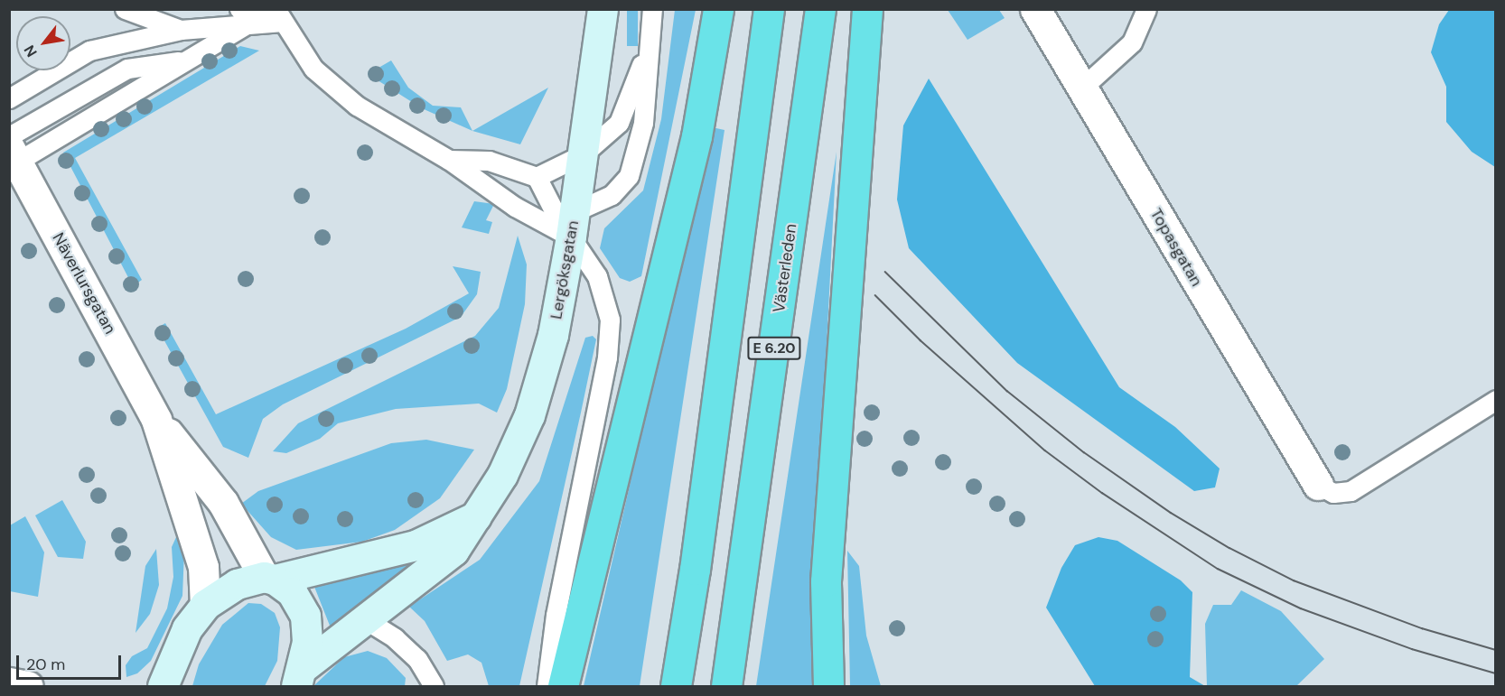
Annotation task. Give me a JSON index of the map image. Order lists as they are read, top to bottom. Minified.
{"streets":{"highway":["Västerleden","E 6.20"],"street":["Topasgatan","Lergöksgatan","Näverlursgatan"]},"scale_bar":"20 m","north":"bottom left"}
